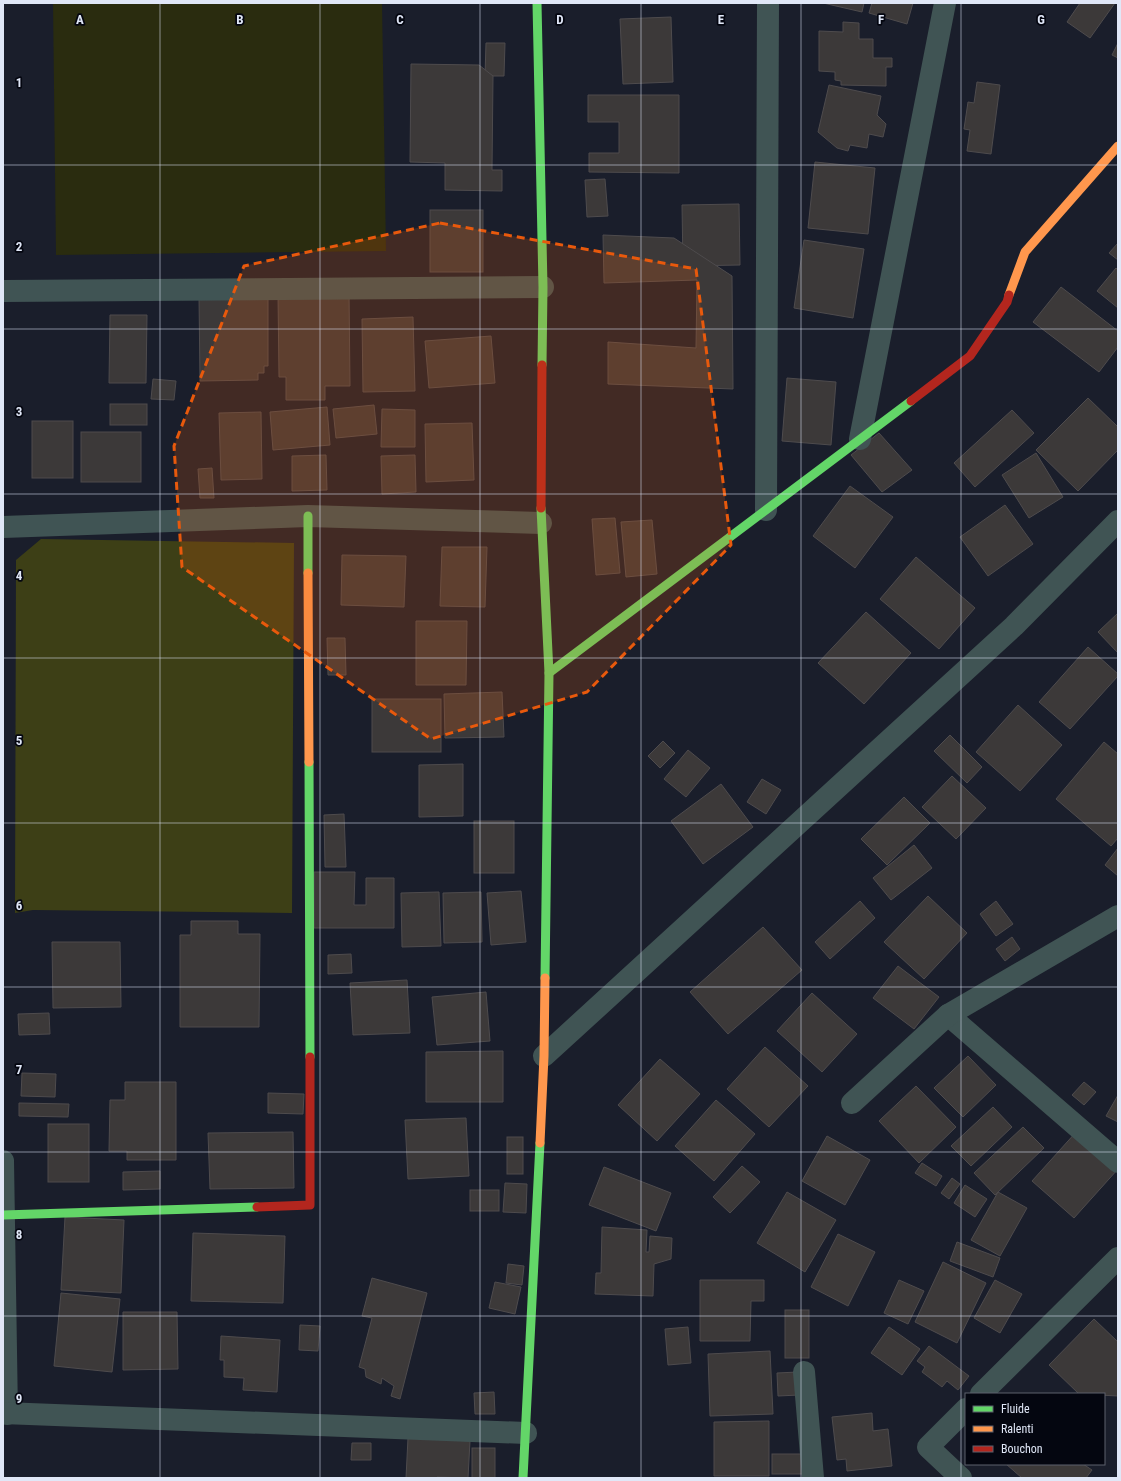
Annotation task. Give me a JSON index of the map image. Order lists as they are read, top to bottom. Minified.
{"legend":["Fluide","Ralenti","Bouchon"],"grid":{"columns":["A","B","C","D","E","F","G"],"rows":["1","2","3","4","5","6","7","8","9"]}}
